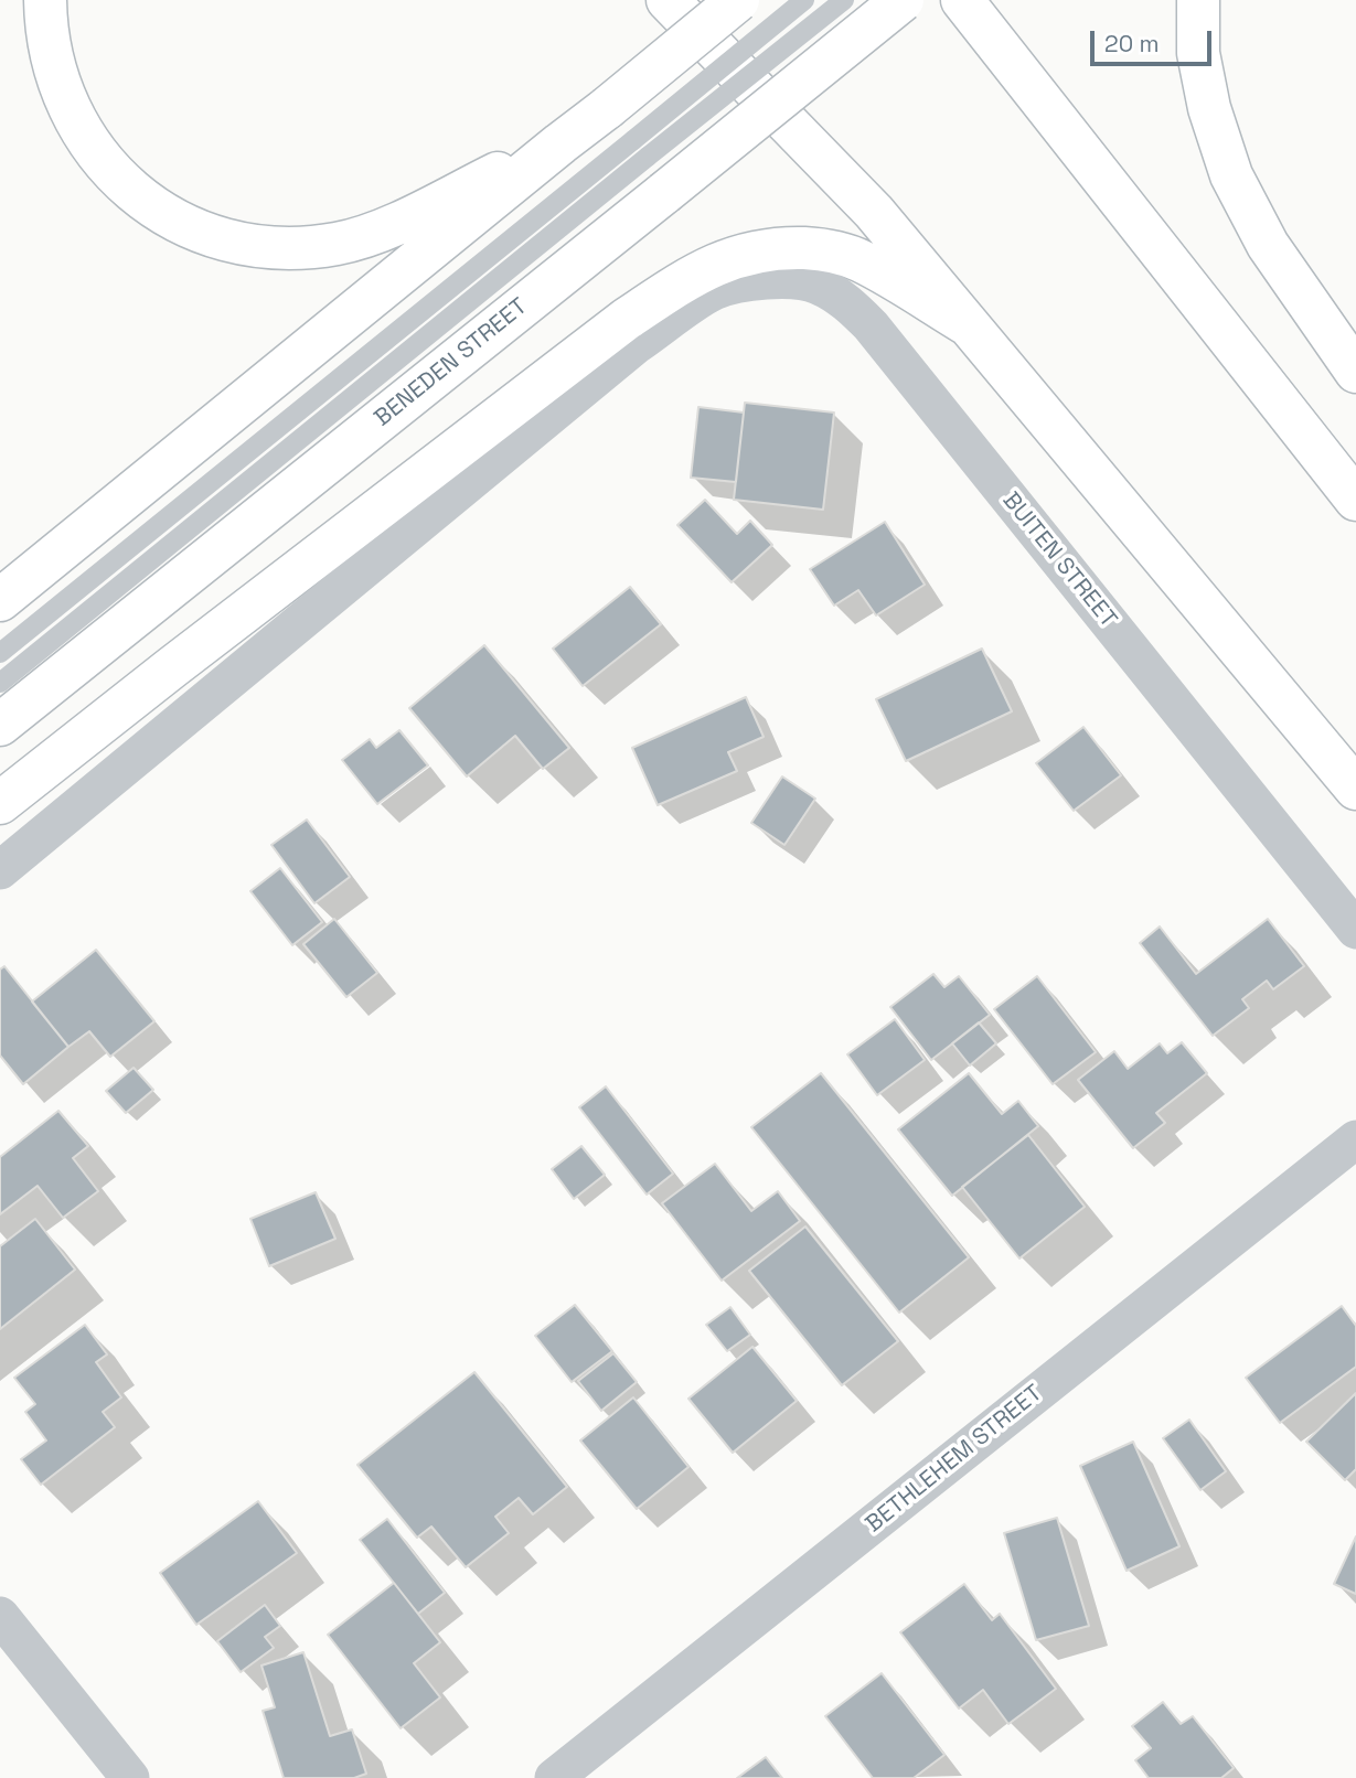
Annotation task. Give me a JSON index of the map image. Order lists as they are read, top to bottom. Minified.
{"streets":{"main road":["BENEDEN STREET"],"street":["BUITEN STREET","BETHLEHEM STREET"]},"scale_bar":"20 m"}
